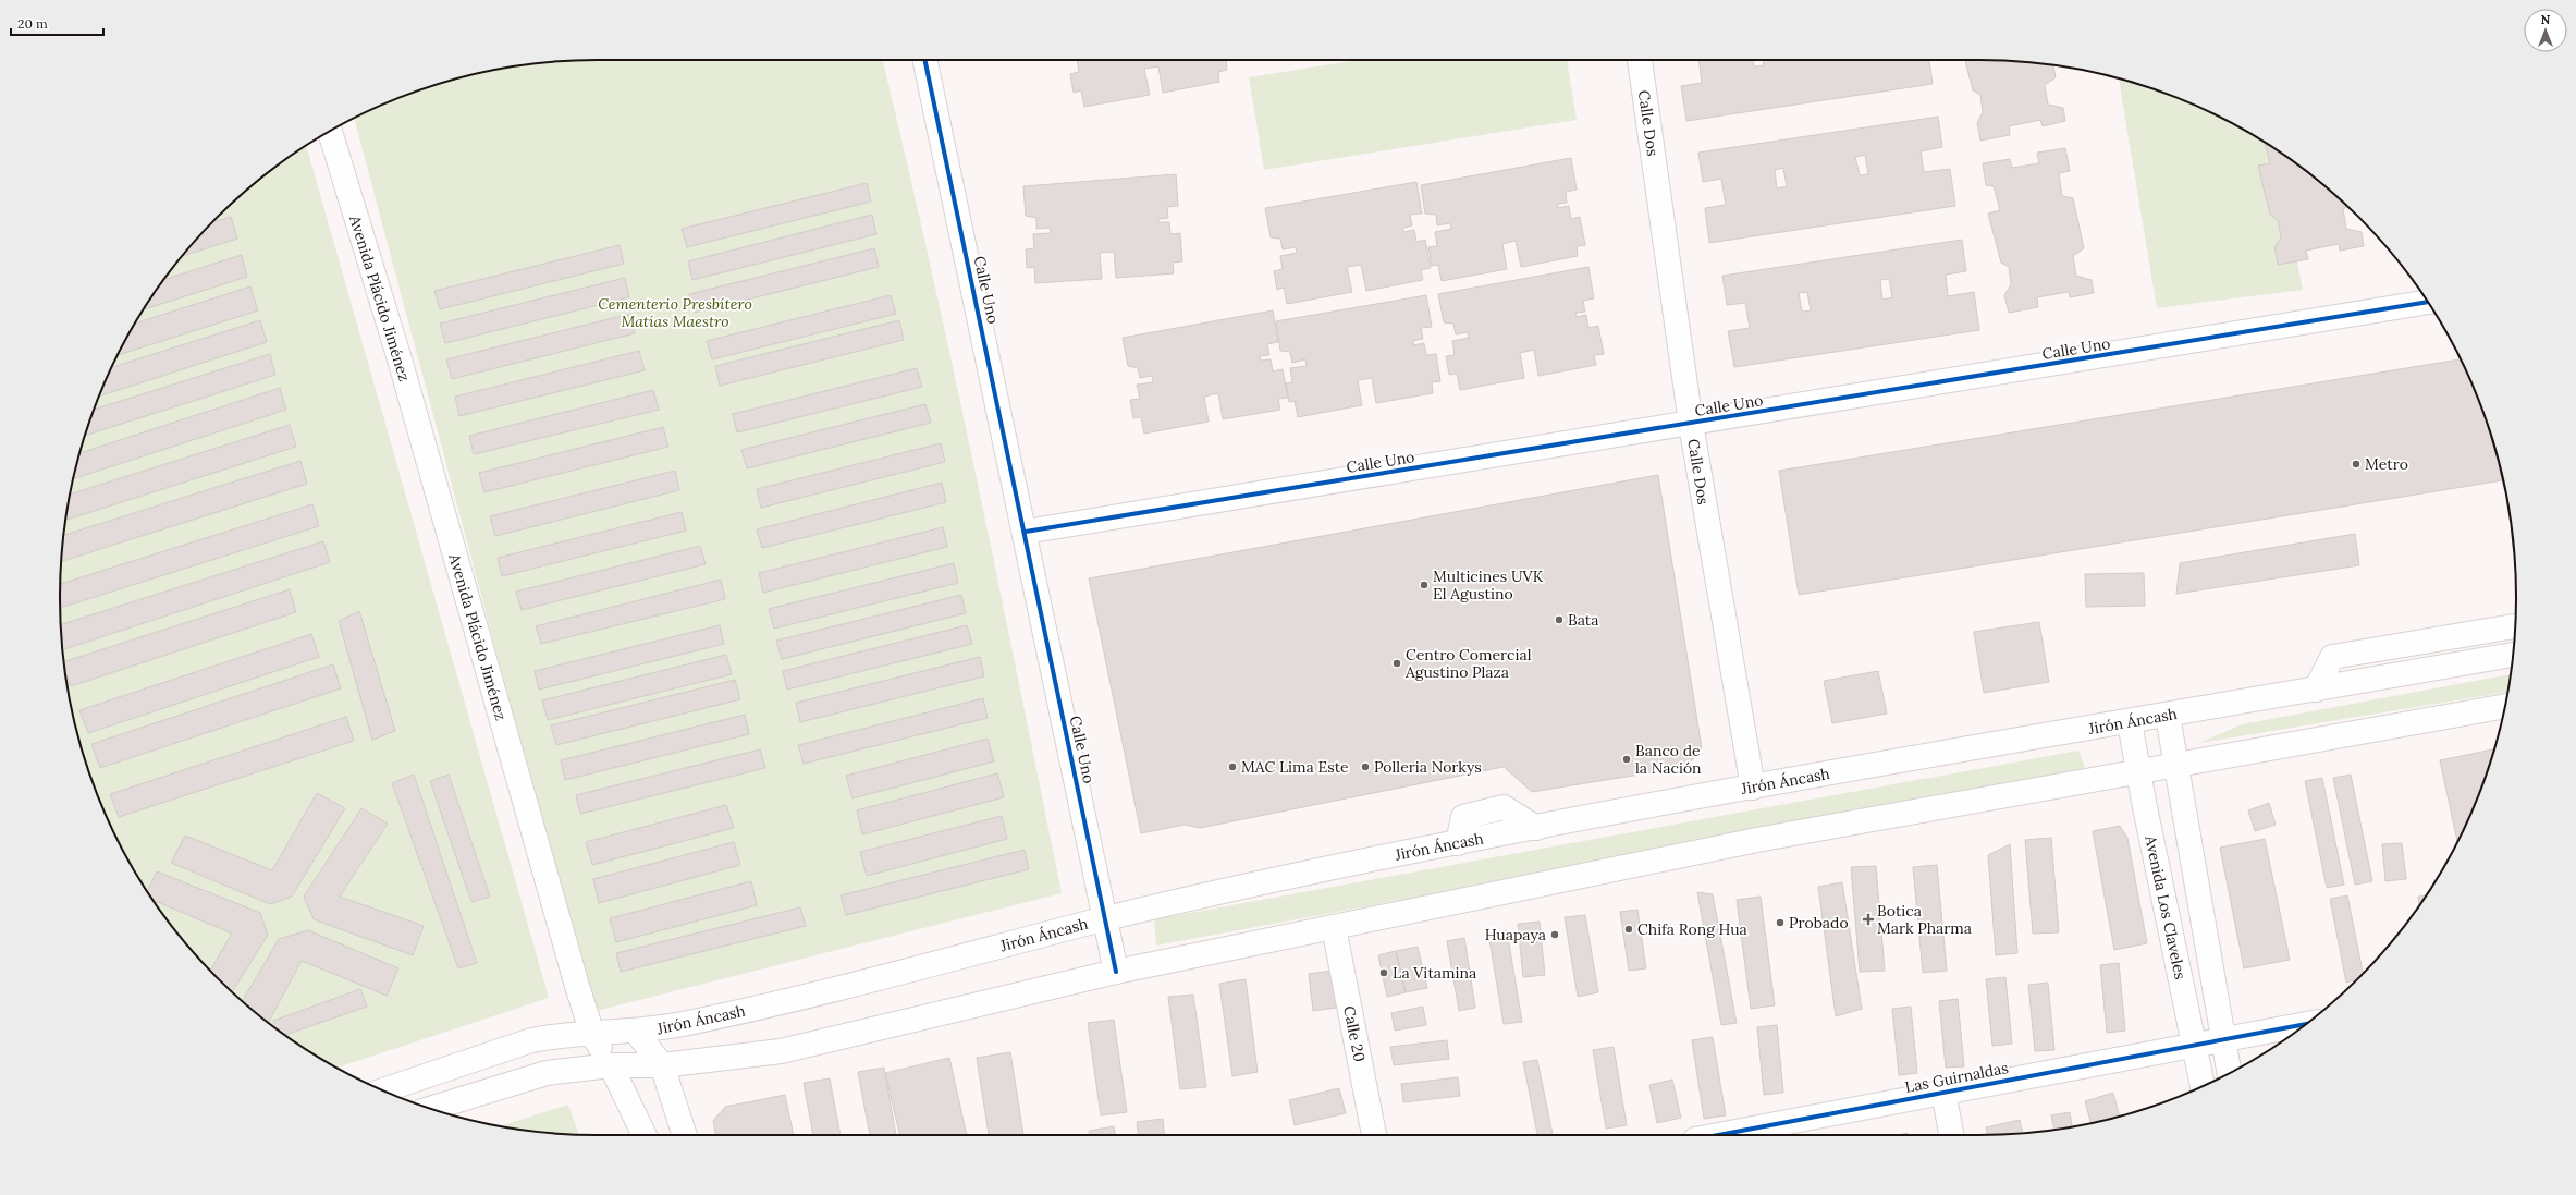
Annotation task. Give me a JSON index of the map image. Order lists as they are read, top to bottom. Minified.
{"streets":{"main road":["Calle Dos","Calle Uno","Avenida Plácido Jiménez","Jirón Áncash","Avenida Los Claveles","Calle 20","Las Guirnaldas"]},"crossings":[["Calle Dos","Calle Uno"],["Calle Dos","Jirón Áncash"],["Calle Uno","Jirón Áncash"],["Avenida Plácido Jiménez","Jirón Áncash"],["Jirón Áncash","Avenida Los Claveles"],["Avenida Los Claveles","Las Guirnaldas"]],"parks":["Cementerio Presbítero Matías Maestro"],"places":{"other":["Metro","Multicines UVK El Agustino","Bata","Centro Comercial Agustino Plaza","Banco de la Nación","MAC Lima Este","Polleria Norkys","Probado","Chifa Rong Hua","Huapaya","La Vitamina"],"health":["Botica Mark Pharma"]},"scale_bar":"20 m","north":"top"}
